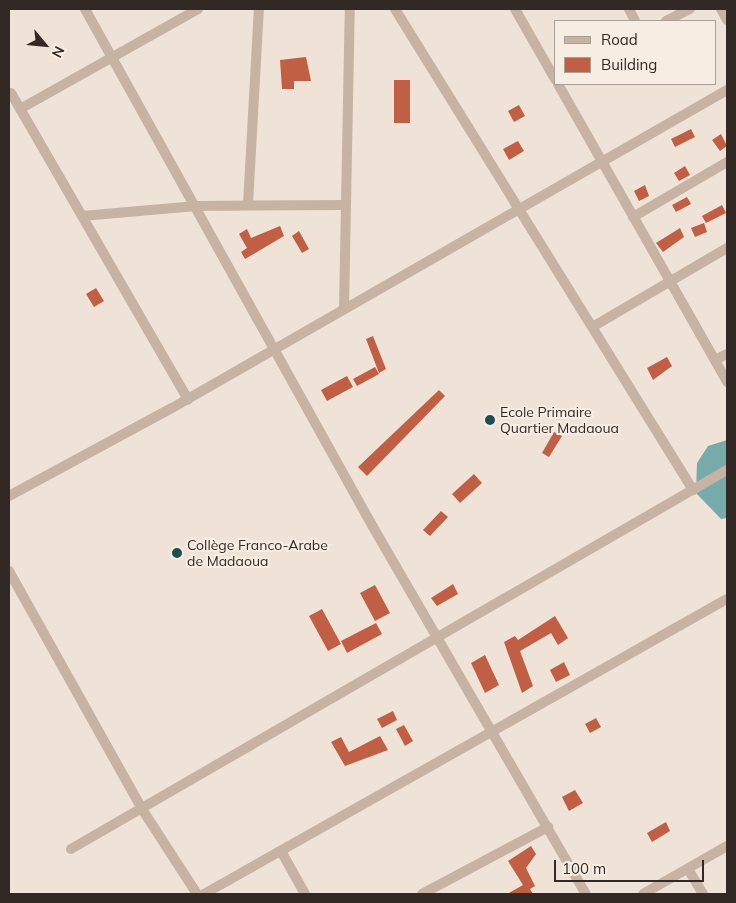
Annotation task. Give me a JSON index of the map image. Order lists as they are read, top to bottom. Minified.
{"places":["Ecole Primaire Quartier Madaoua","Collège Franco-Arabe de Madaoua"],"legend":["Road","Building"],"scale_bar":"100 m","north":"bottom right"}
